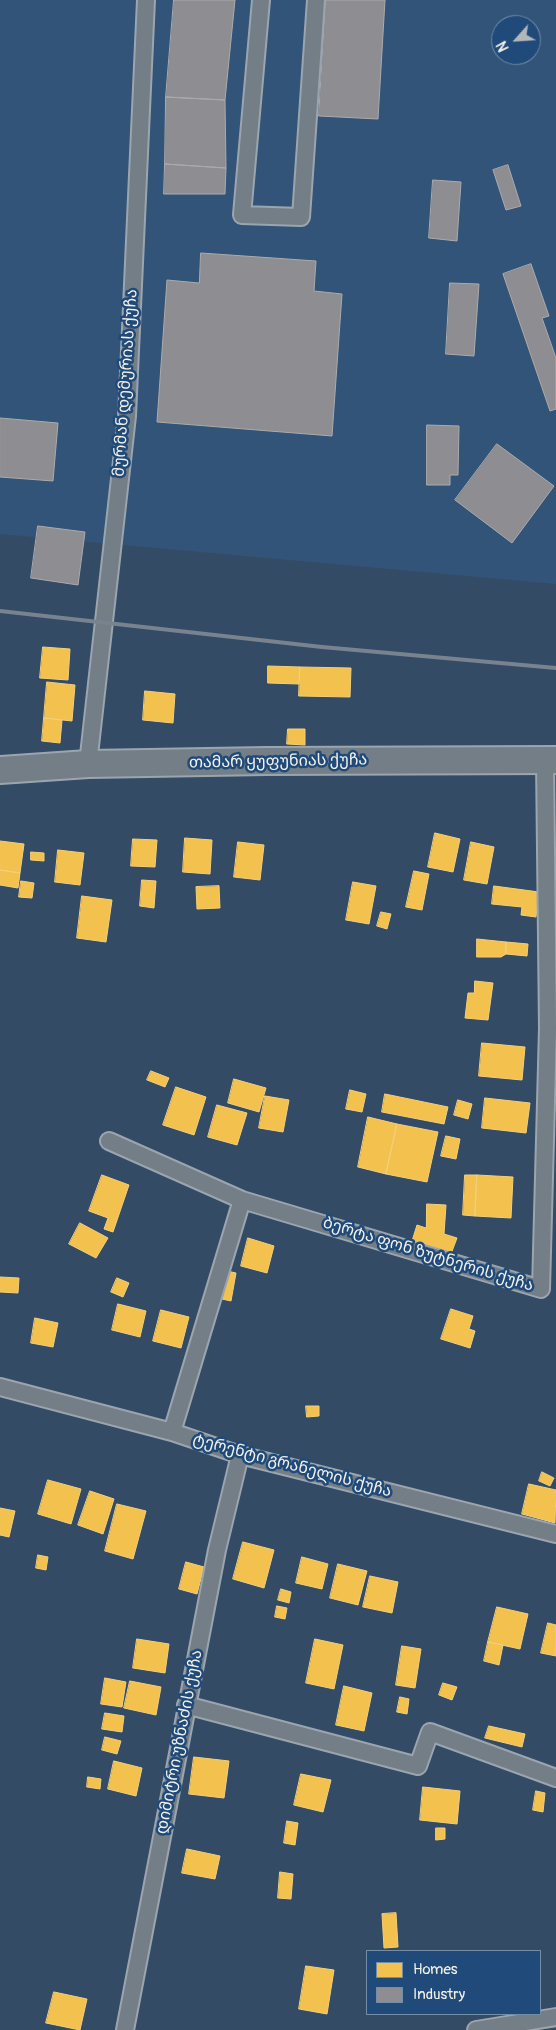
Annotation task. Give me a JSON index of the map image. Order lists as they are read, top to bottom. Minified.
{"streets":{"main road":["თამარ ყუფუნიას ქუჩა"],"street":["მურმან დემურიას ქუჩა","ბერტა ფონ ზუტნერის ქუჩა","ტერენტი გრანელის ქუჩა","დიმიტრი უზნაძის ქუჩა"]},"crossings":[["მურმან დემურიას ქუჩა","თამარ ყუფუნიას ქუჩა"],["თამარ ყუფუნიას ქუჩა","ბერტა ფონ ზუტნერის ქუჩა"],["ტერენტი გრანელის ქუჩა","დიმიტრი უზნაძის ქუჩა"]],"legend":["Homes","Industry"],"north":"bottom left"}
